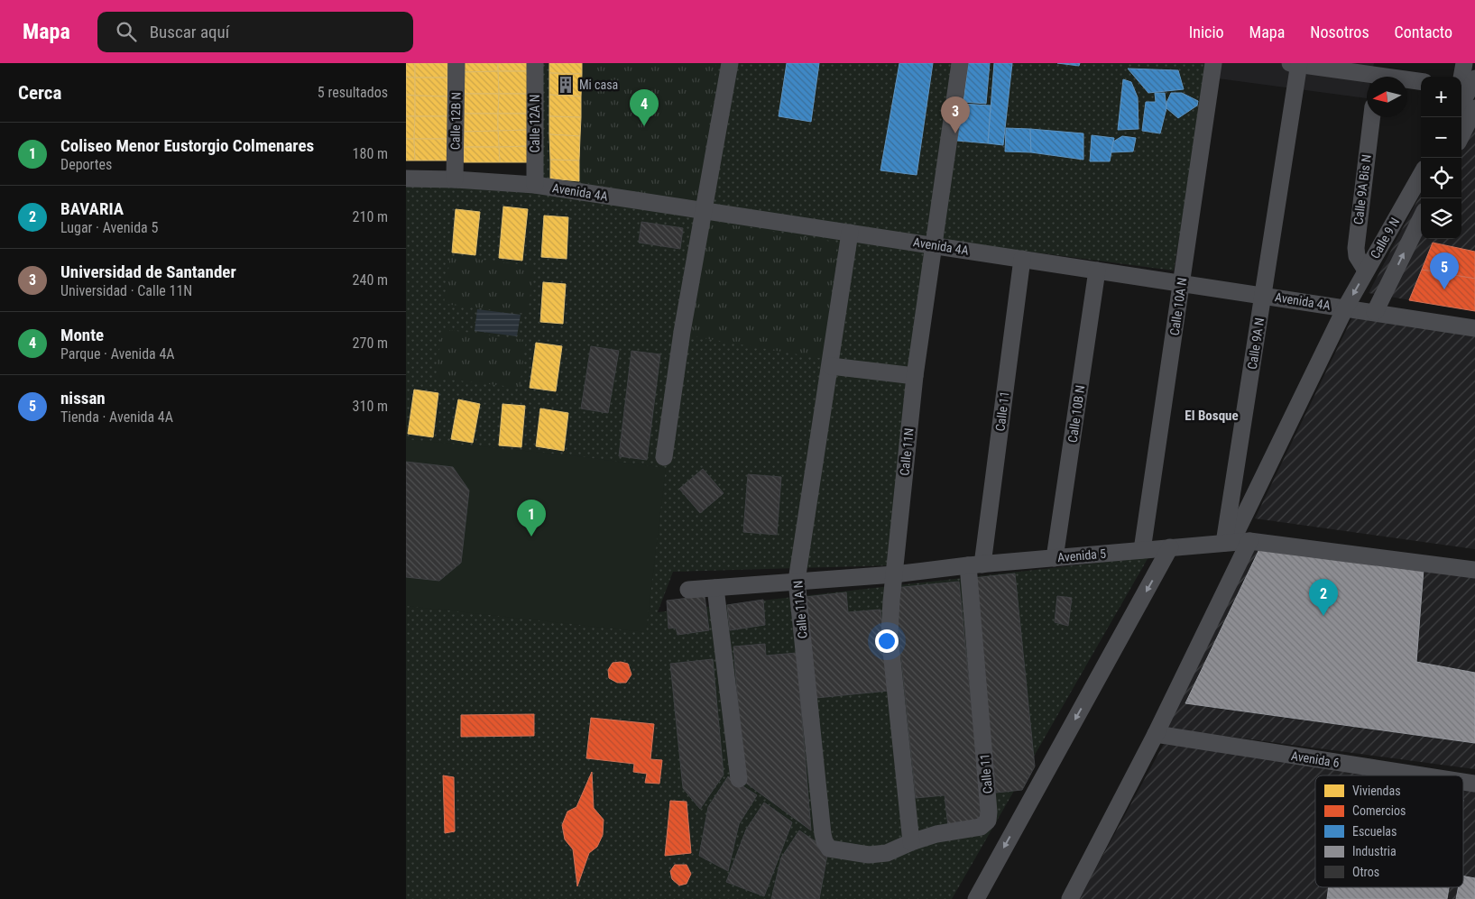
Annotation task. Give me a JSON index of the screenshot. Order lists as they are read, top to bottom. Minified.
{"streets":{"street":["Calle 12B N","Calle 12A N","Calle 9A Bis N","Avenida 4A","Calle 9 N","Calle 10A N","Calle 9A N","Calle 11","Calle 10B N","Calle 11N","Avenida 5","Calle 11A N","Avenida 6"]},"crossings":[["Calle 12B N","Avenida 4A"],["Calle 12A N","Avenida 4A"],["Calle 9A Bis N","Calle 9 N"],["Avenida 4A","Calle 9 N"],["Avenida 4A","Calle 10A N"],["Avenida 4A","Calle 9A N"],["Avenida 4A","Calle 11"],["Avenida 4A","Calle 10B N"],["Avenida 4A","Calle 11N"],["Avenida 4A","Calle 11A N"],["Calle 9 N","Calle 9A N"],["Calle 9 N","Avenida 5"],["Calle 10A N","Avenida 5"],["Calle 9A N","Avenida 5"],["Calle 11","Calle 11N"],["Calle 11","Avenida 5"],["Calle 11","Calle 11A N"],["Calle 10B N","Avenida 5"],["Calle 11N","Avenida 5"],["Calle 11N","Calle 11A N"],["Avenida 5","Calle 11A N"]],"districts":["El Bosque"],"places":{"building":["Mi casa"]},"legend":["Viviendas","Comercios","Escuelas","Industria","Otros"],"north":"left","page":{"header":"Mapa","search":"Buscar aquí","nav":["Inicio","Mapa","Nosotros","Contacto"],"heading":["Cerca","5 resultados"],"map_buttons":["+","−"],"pins":["4","3","5","1","2"],"list":[{"mark":"1","name":"Coliseo Menor Eustorgio Colmenares","note":"Deportes","value":"180 m"},{"mark":"2","name":"BAVARIA","note":"Lugar · Avenida 5","value":"210 m"},{"mark":"3","name":"Universidad de Santander","note":"Universidad · Calle 11N","value":"240 m"},{"mark":"4","name":"Monte","note":"Parque · Avenida 4A","value":"270 m"},{"mark":"5","name":"nissan","note":"Tienda · Avenida 4A","value":"310 m"}]}}
